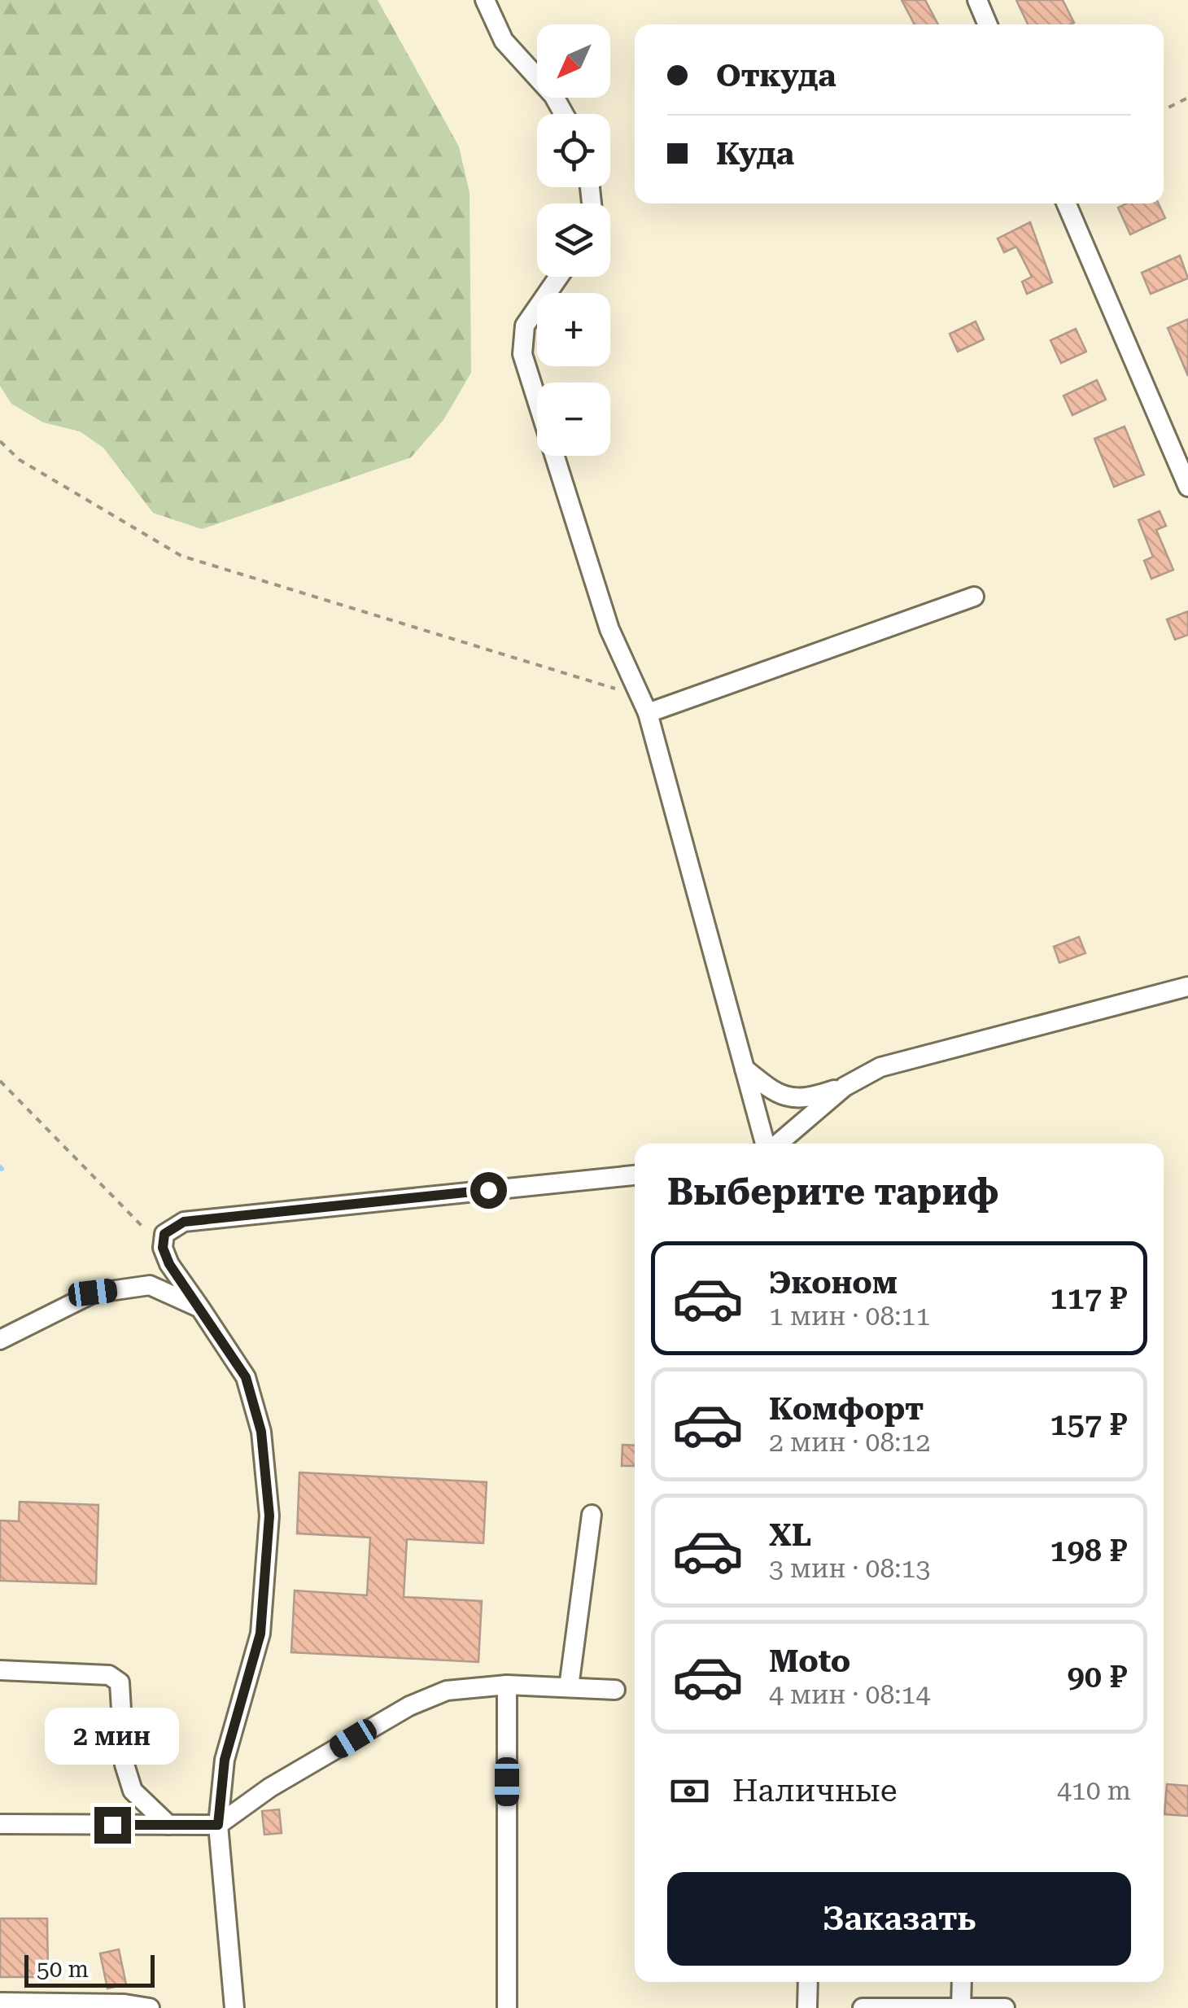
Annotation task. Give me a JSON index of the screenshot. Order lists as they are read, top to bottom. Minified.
{"scale_bar":"50 m","north":"bottom left","page":{"map_buttons":["+","−"],"banner":["Откуда","Куда"],"heading":"Выберите тариф","list":[{"name":"Эконом","note":"1 мин · 08:11","value":"117 ₽"},{"name":"Комфорт","note":"2 мин · 08:12","value":"157 ₽"},{"name":"XL","note":"3 мин · 08:13","value":"198 ₽"},{"name":"Moto","note":"4 мин · 08:14","value":"90 ₽"}],"bubble":"2 мин","pay":["Наличные","410 m"],"buttons":"Заказать","scale":"50 m"}}
